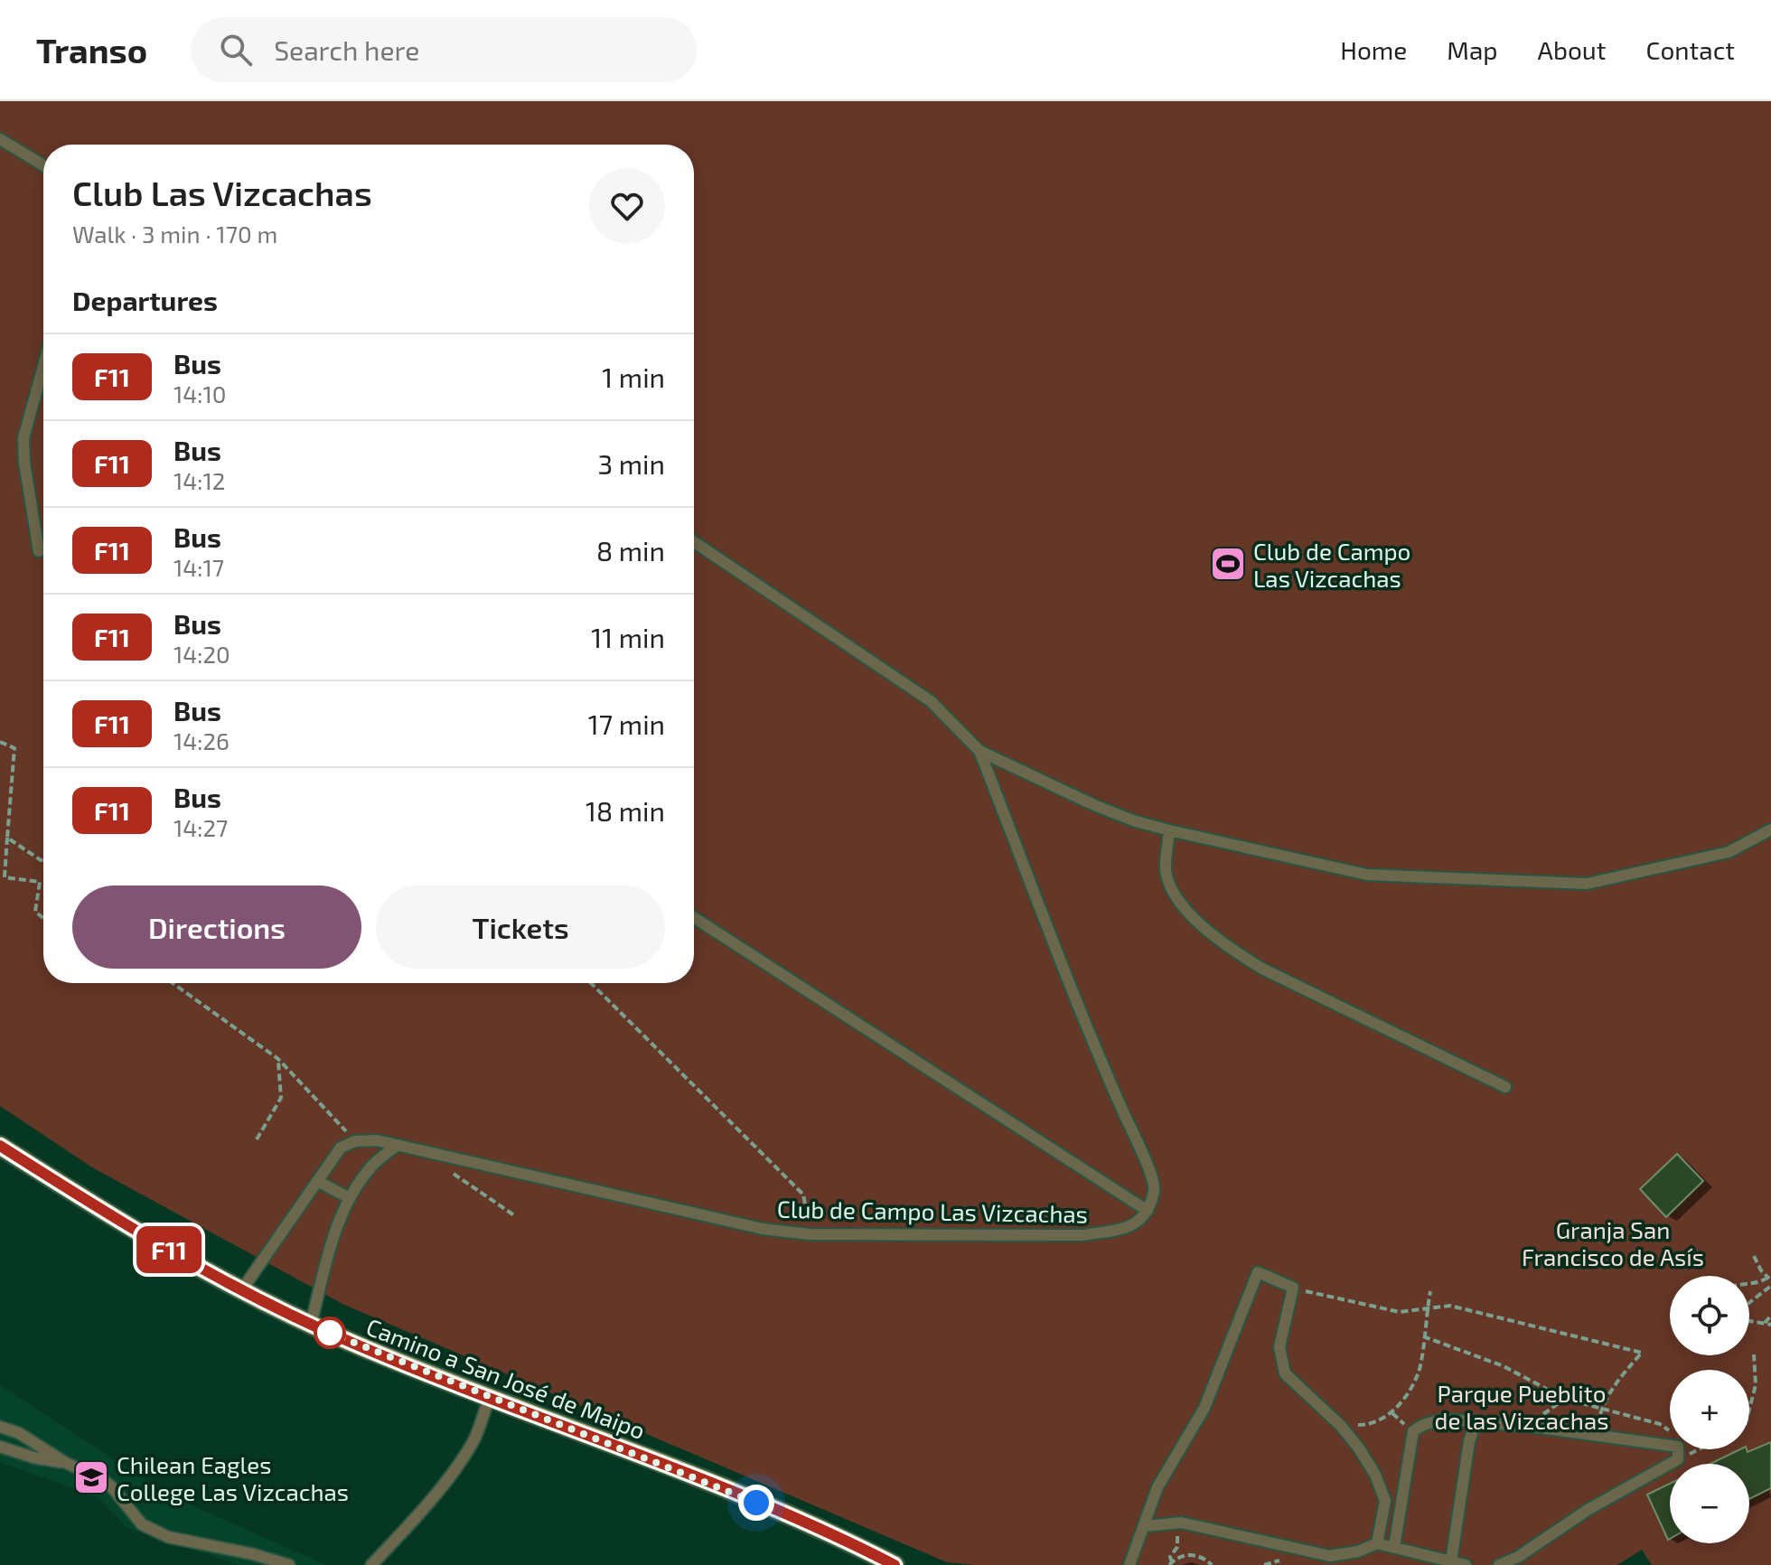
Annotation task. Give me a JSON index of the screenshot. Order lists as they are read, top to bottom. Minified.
{"streets":{"main road":["Camino a San José de Maipo"],"lane":["Club de Campo Las Vizcachas"]},"parks":["Granja San Francisco de Asís","Parque Pueblito de las Vizcachas"],"places":{"sports":["Club de Campo Las Vizcachas"],"school or university":["Chilean Eagles College Las Vizcachas"]},"lines":["bus line F11"],"page":{"header":"Transo","search":"Search here","nav":["Home","Map","About","Contact"],"on_map":"F11","heading":[["Club Las Vizcachas","Walk · 3 min · 170 m"],"Departures"],"list":[{"mark":"F11","name":"Bus","note":"14:10","value":"1 min"},{"mark":"F11","name":"Bus","note":"14:12","value":"3 min"},{"mark":"F11","name":"Bus","note":"14:17","value":"8 min"},{"mark":"F11","name":"Bus","note":"14:20","value":"11 min"},{"mark":"F11","name":"Bus","note":"14:26","value":"17 min"},{"mark":"F11","name":"Bus","note":"14:27","value":"18 min"}],"buttons":["Directions","Tickets"],"map_buttons":["+","−"]}}
